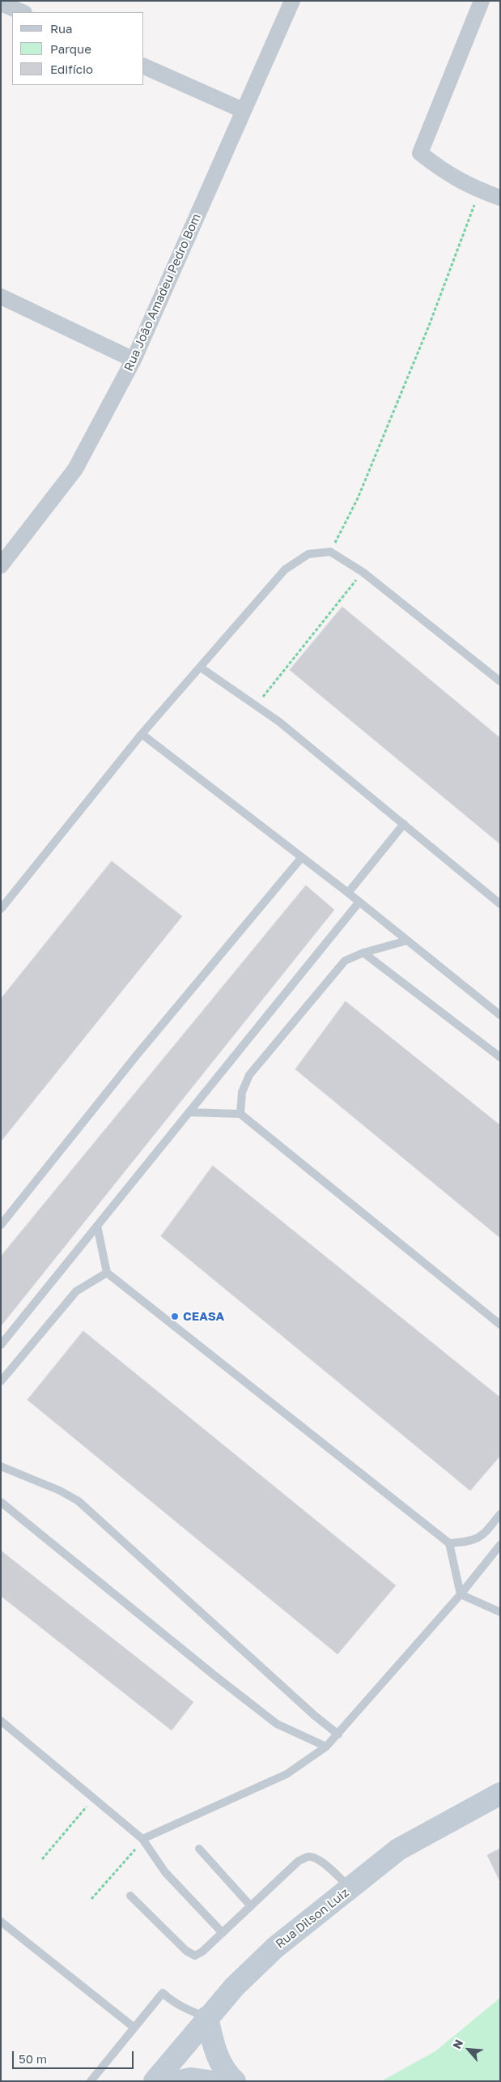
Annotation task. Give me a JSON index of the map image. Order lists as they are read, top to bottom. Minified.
{"streets":{"street":["Rua João Amadeu Pedro Bom","Rua Dilson Luiz"]},"places":["CEASA"],"legend":["Rua","Parque","Edifício"],"scale_bar":"50 m","north":"top left"}
